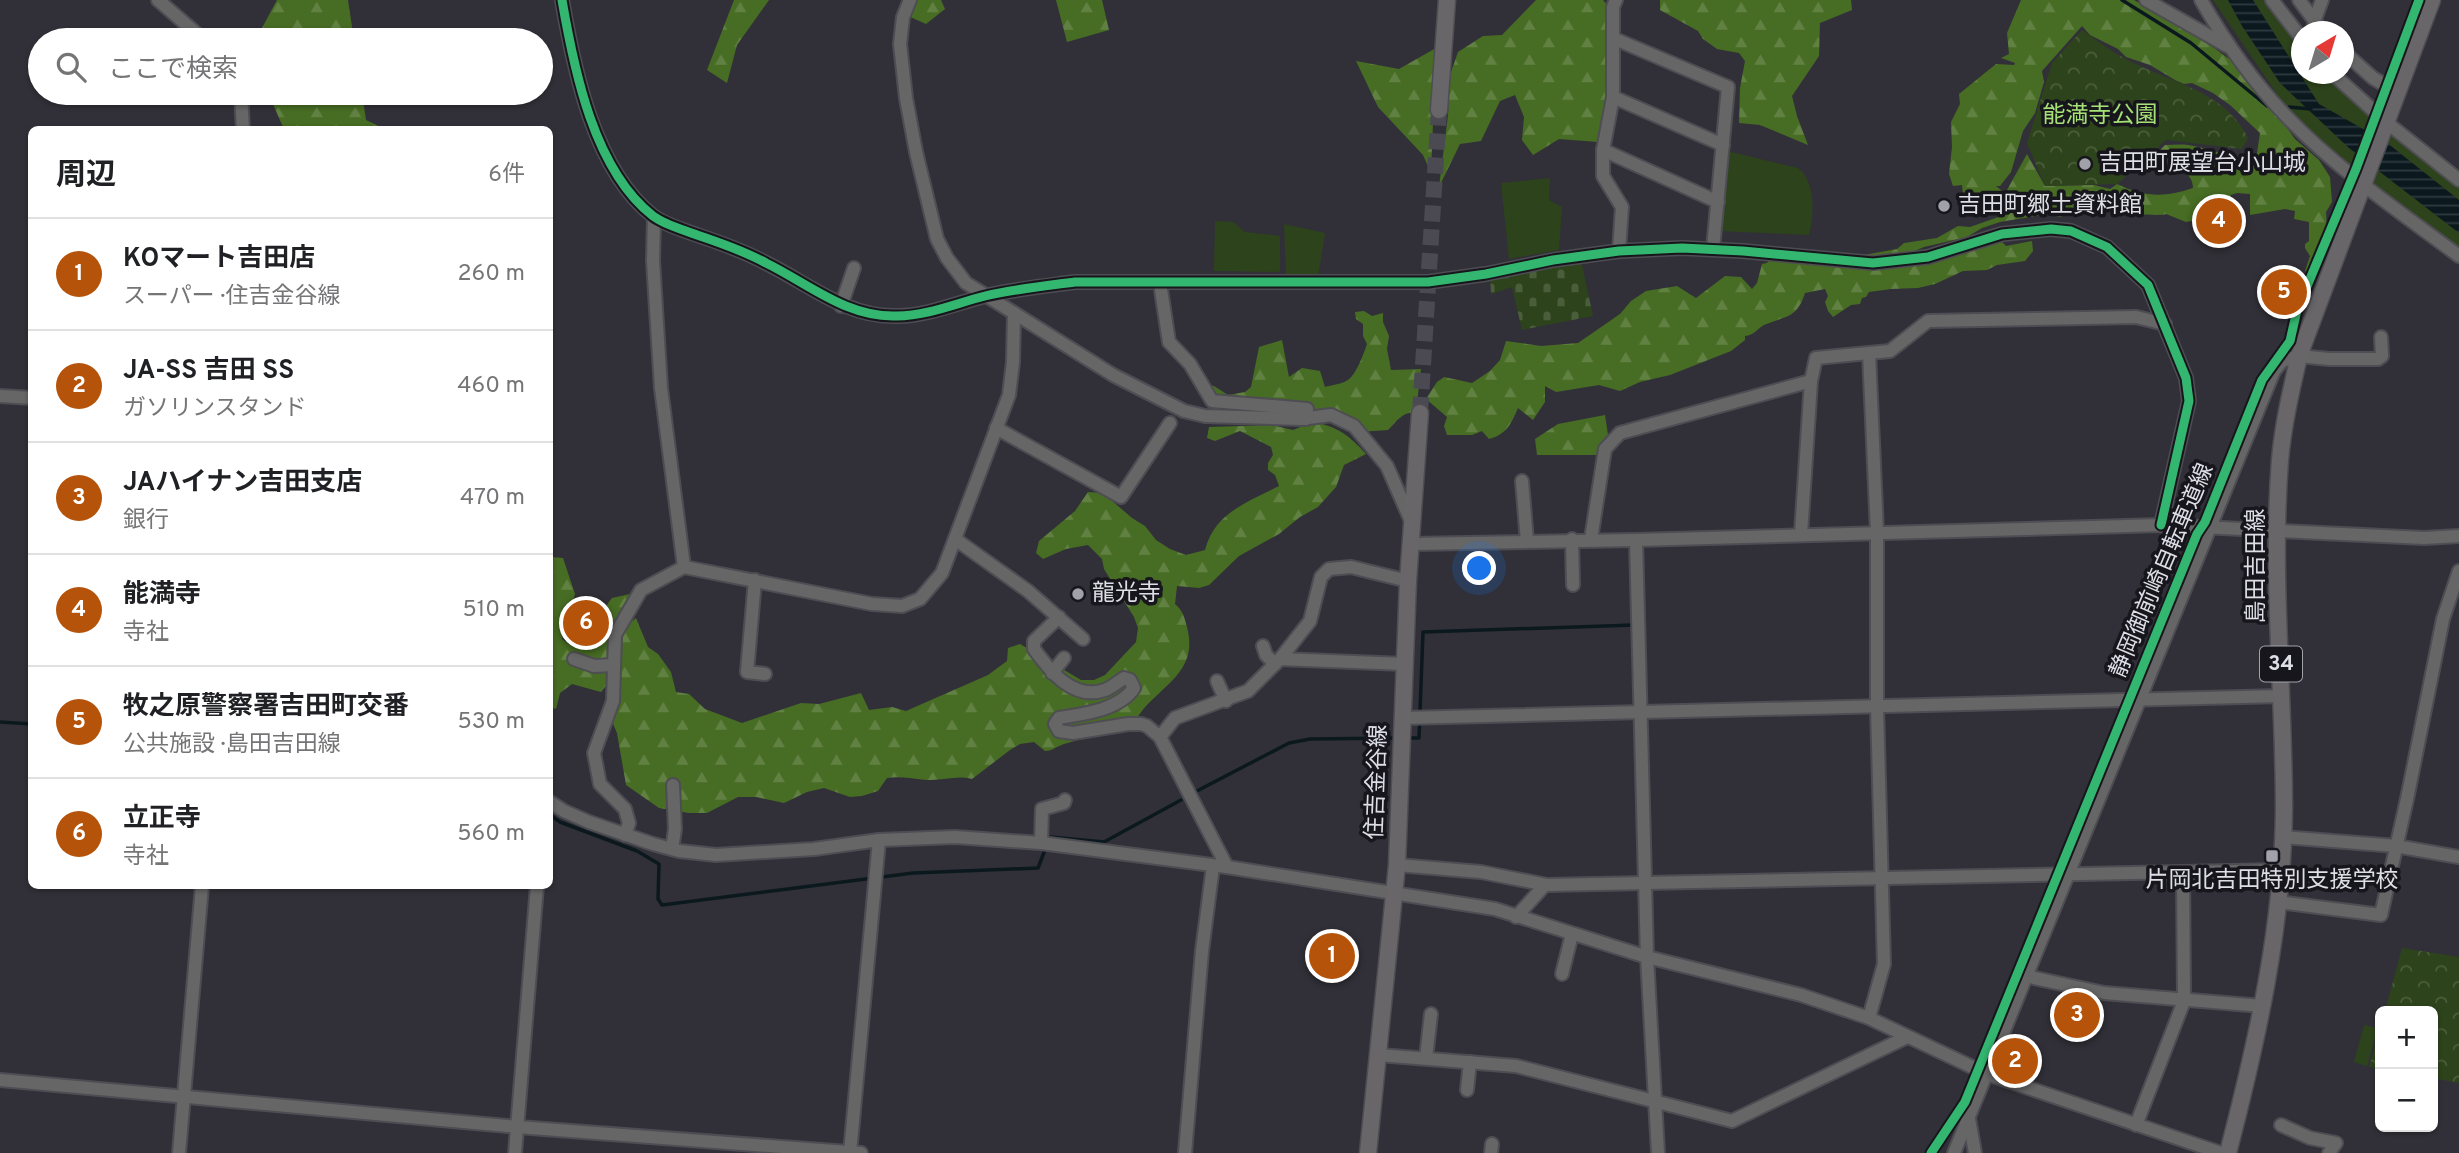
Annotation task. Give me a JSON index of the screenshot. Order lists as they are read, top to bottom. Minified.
{"streets":{"main road":["島田吉田線","34","住吉金谷線"],"cycle path":["静岡御前崎自転車道線"]},"parks":["能満寺公園"],"places":{"other":["吉田町展望台小山城","吉田町郷土資料館","龍光寺"],"transit":["片岡北吉田特別支援学校"]},"north":"top right","page":{"search":"ここで検索","heading":["周辺","6件"],"pins":["4","5","6","1","3","2"],"list":[{"mark":"1","name":"KOマート吉田店","note":"スーパー · 住吉金谷線","value":"260 m"},{"mark":"2","name":"JA-SS 吉田 SS","note":"ガソリンスタンド","value":"460 m"},{"mark":"3","name":"JAハイナン吉田支店","note":"銀行","value":"470 m"},{"mark":"4","name":"能満寺","note":"寺社","value":"510 m"},{"mark":"5","name":"牧之原警察署吉田町交番","note":"公共施設 · 島田吉田線","value":"530 m"},{"mark":"6","name":"立正寺","note":"寺社","value":"560 m"}],"map_buttons":["+","−"]}}
